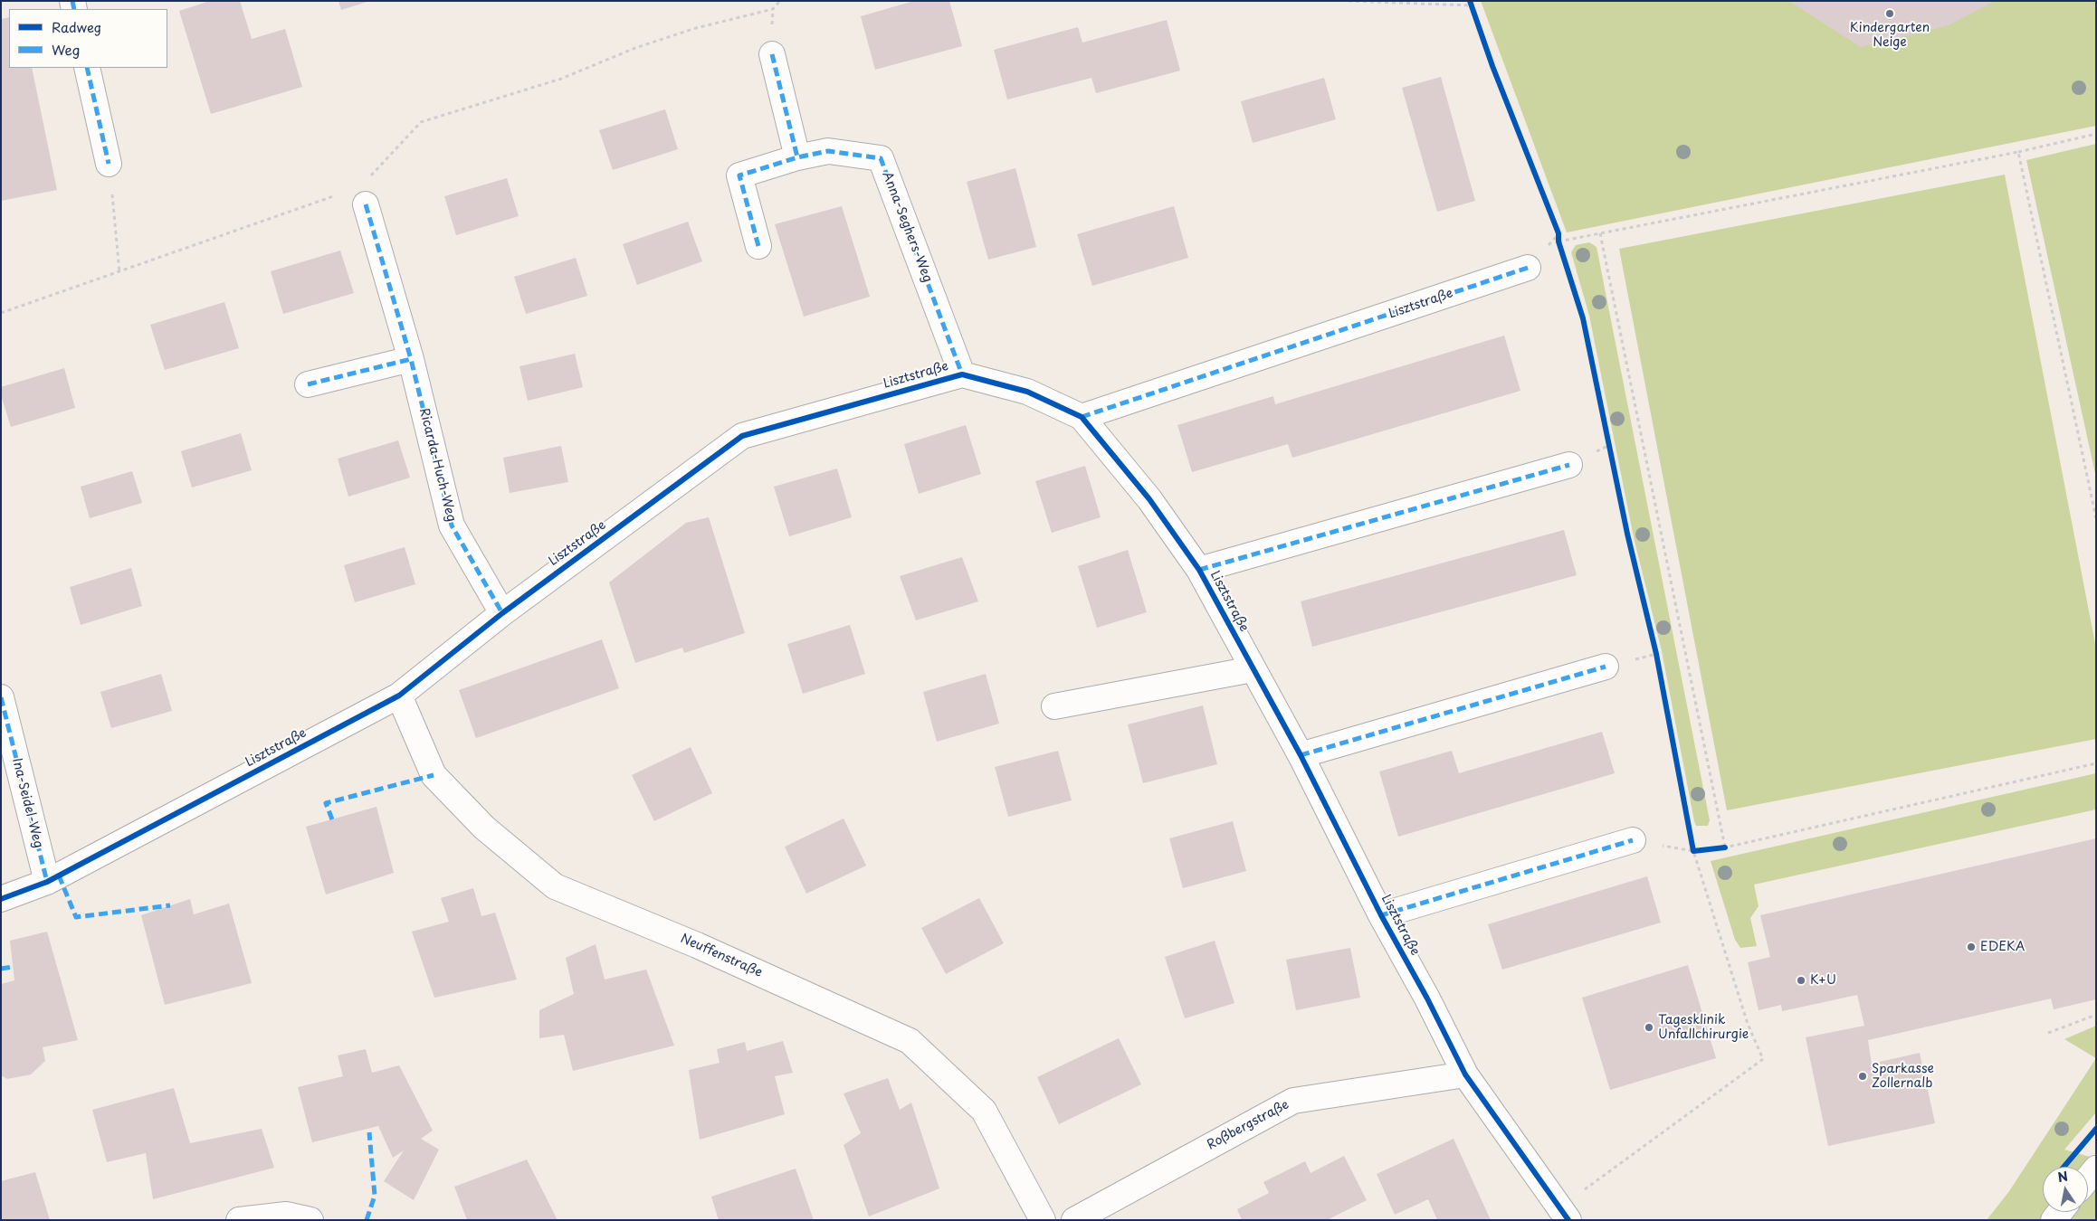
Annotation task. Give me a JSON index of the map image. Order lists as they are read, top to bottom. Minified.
{"streets":{"street":["Anna-Seghers-Weg","Lisztstraße","Ricarda-Huch-Weg","Ina-Seidel-Weg","Neuffenstraße","Roßbergstraße"]},"crossings":[["Anna-Seghers-Weg","Lisztstraße"],["Lisztstraße","Ricarda-Huch-Weg"],["Lisztstraße","Ina-Seidel-Weg"],["Lisztstraße","Neuffenstraße"],["Lisztstraße","Roßbergstraße"]],"places":["Kindergarten Neige","EDEKA","K+U","Tagesklinik Unfallchirurgie","Sparkasse Zollernalb"],"legend":["Radweg","Weg"],"north":"top"}
